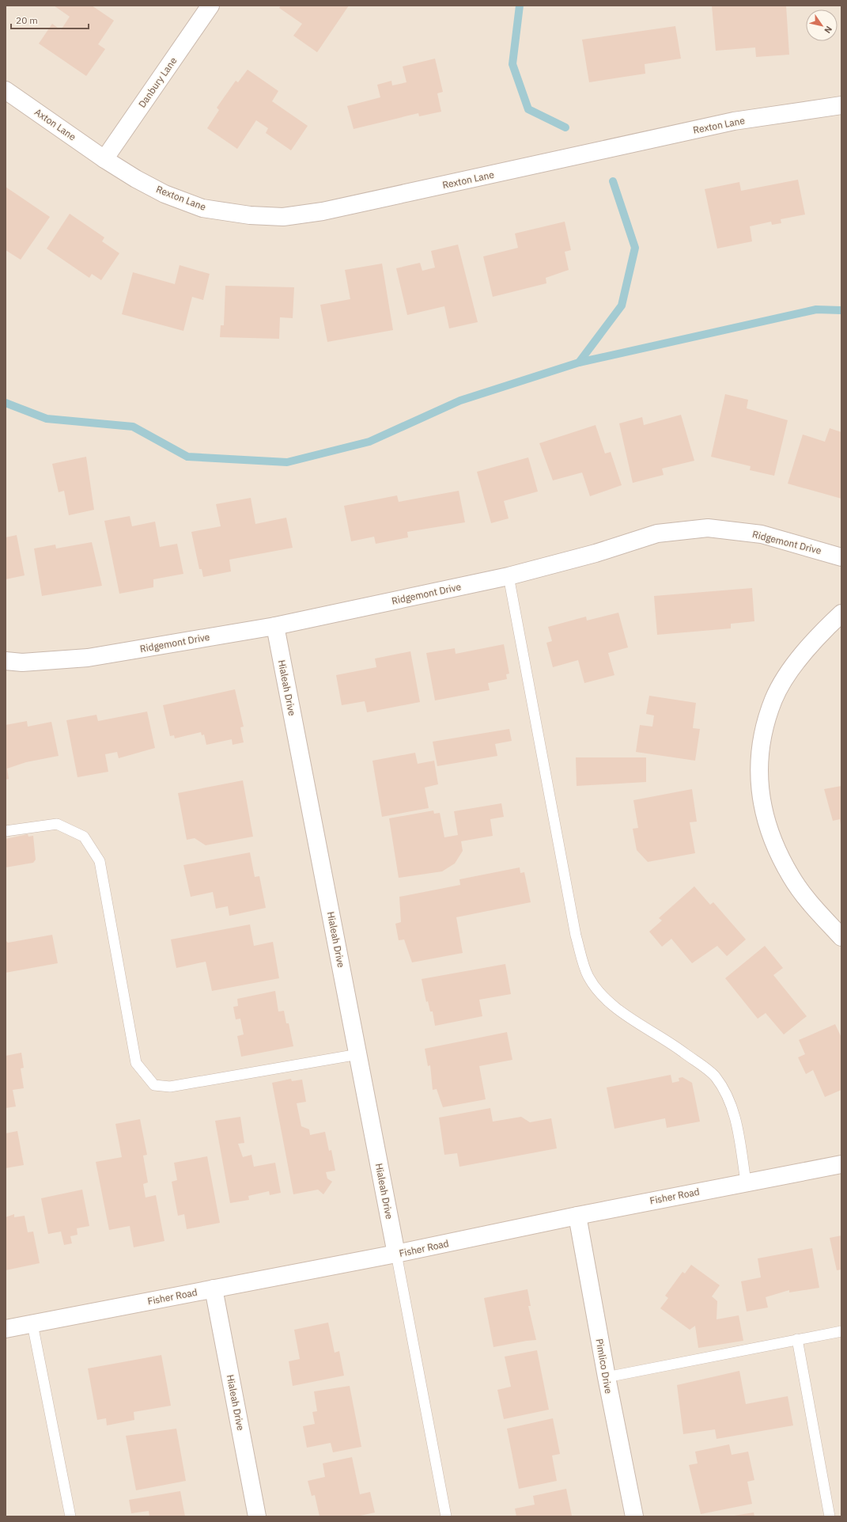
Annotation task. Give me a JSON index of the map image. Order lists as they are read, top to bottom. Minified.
{"streets":{"street":["Danbury Lane","Axton Lane","Rexton Lane","Ridgemont Drive","Hialeah Drive","Fisher Road","Pimlico Drive"]},"crossings":[["Danbury Lane","Axton Lane"],["Danbury Lane","Rexton Lane"],["Axton Lane","Rexton Lane"],["Ridgemont Drive","Hialeah Drive"],["Hialeah Drive","Fisher Road"],["Fisher Road","Pimlico Drive"]],"scale_bar":"20 m","north":"bottom right"}
